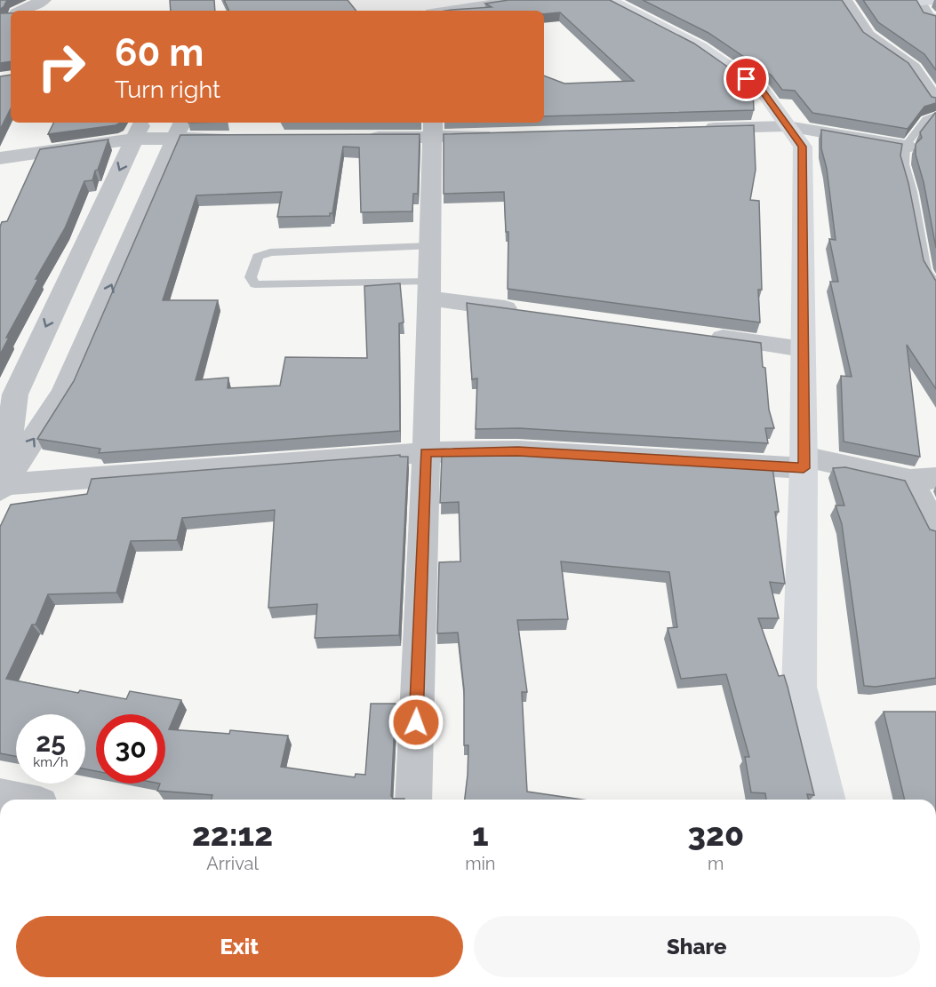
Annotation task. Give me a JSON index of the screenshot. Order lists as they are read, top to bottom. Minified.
{"page":{"turn":["60 m","Turn right"],"speed":"25 km/h","limit":"30","eta":["22:12","Arrival","1","min","320","m"],"buttons":["Exit","Share"]}}
